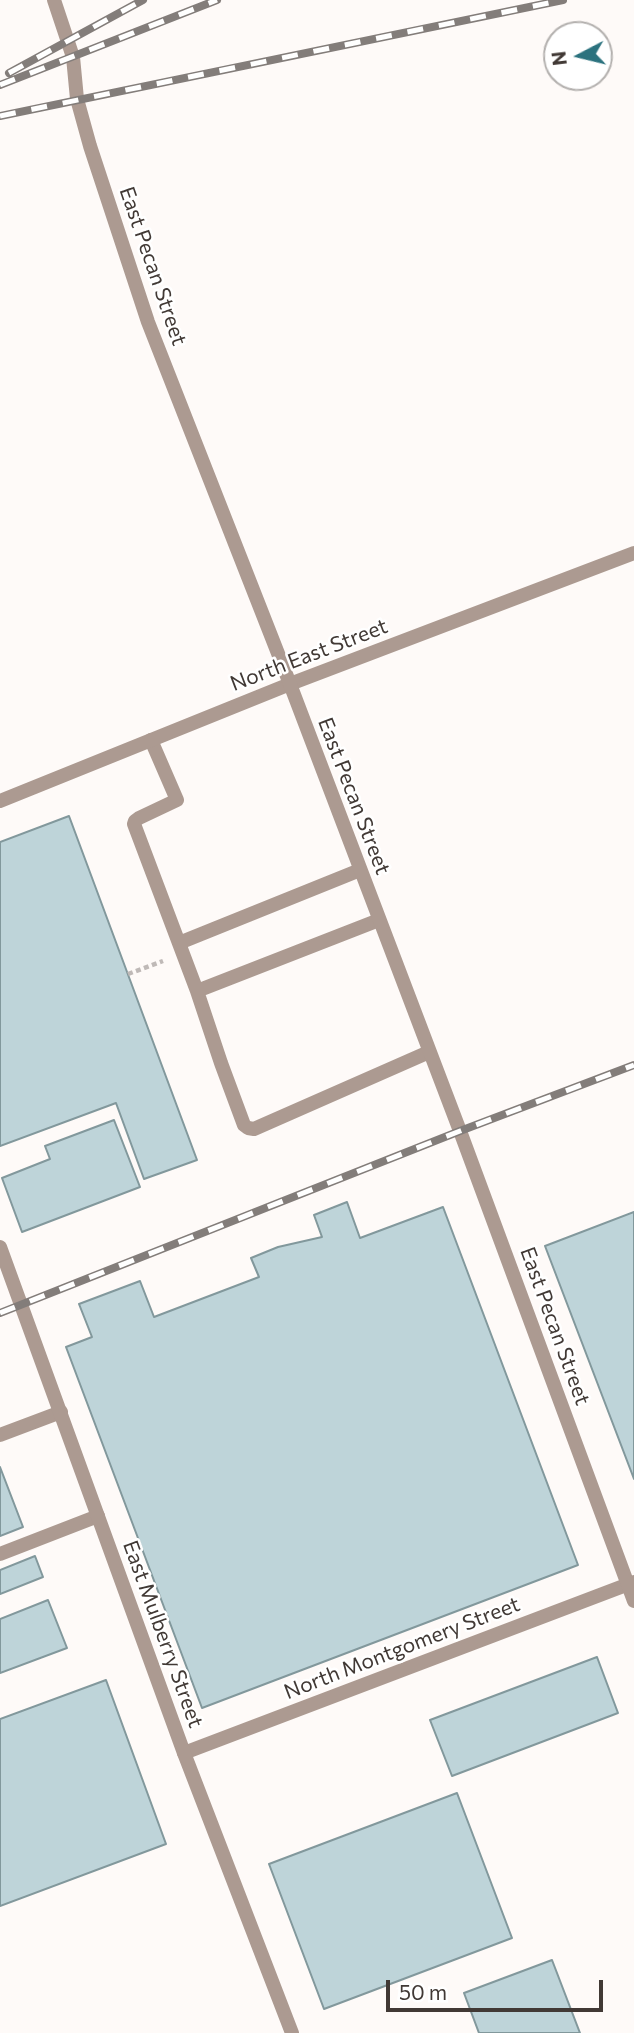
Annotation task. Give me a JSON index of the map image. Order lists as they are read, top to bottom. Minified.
{"streets":{"street":["East Pecan Street","North East Street","East Mulberry Street","North Montgomery Street"]},"crossings":[["East Pecan Street","North East Street"],["East Pecan Street","North Montgomery Street"],["East Mulberry Street","North Montgomery Street"]],"scale_bar":"50 m","north":"left"}
